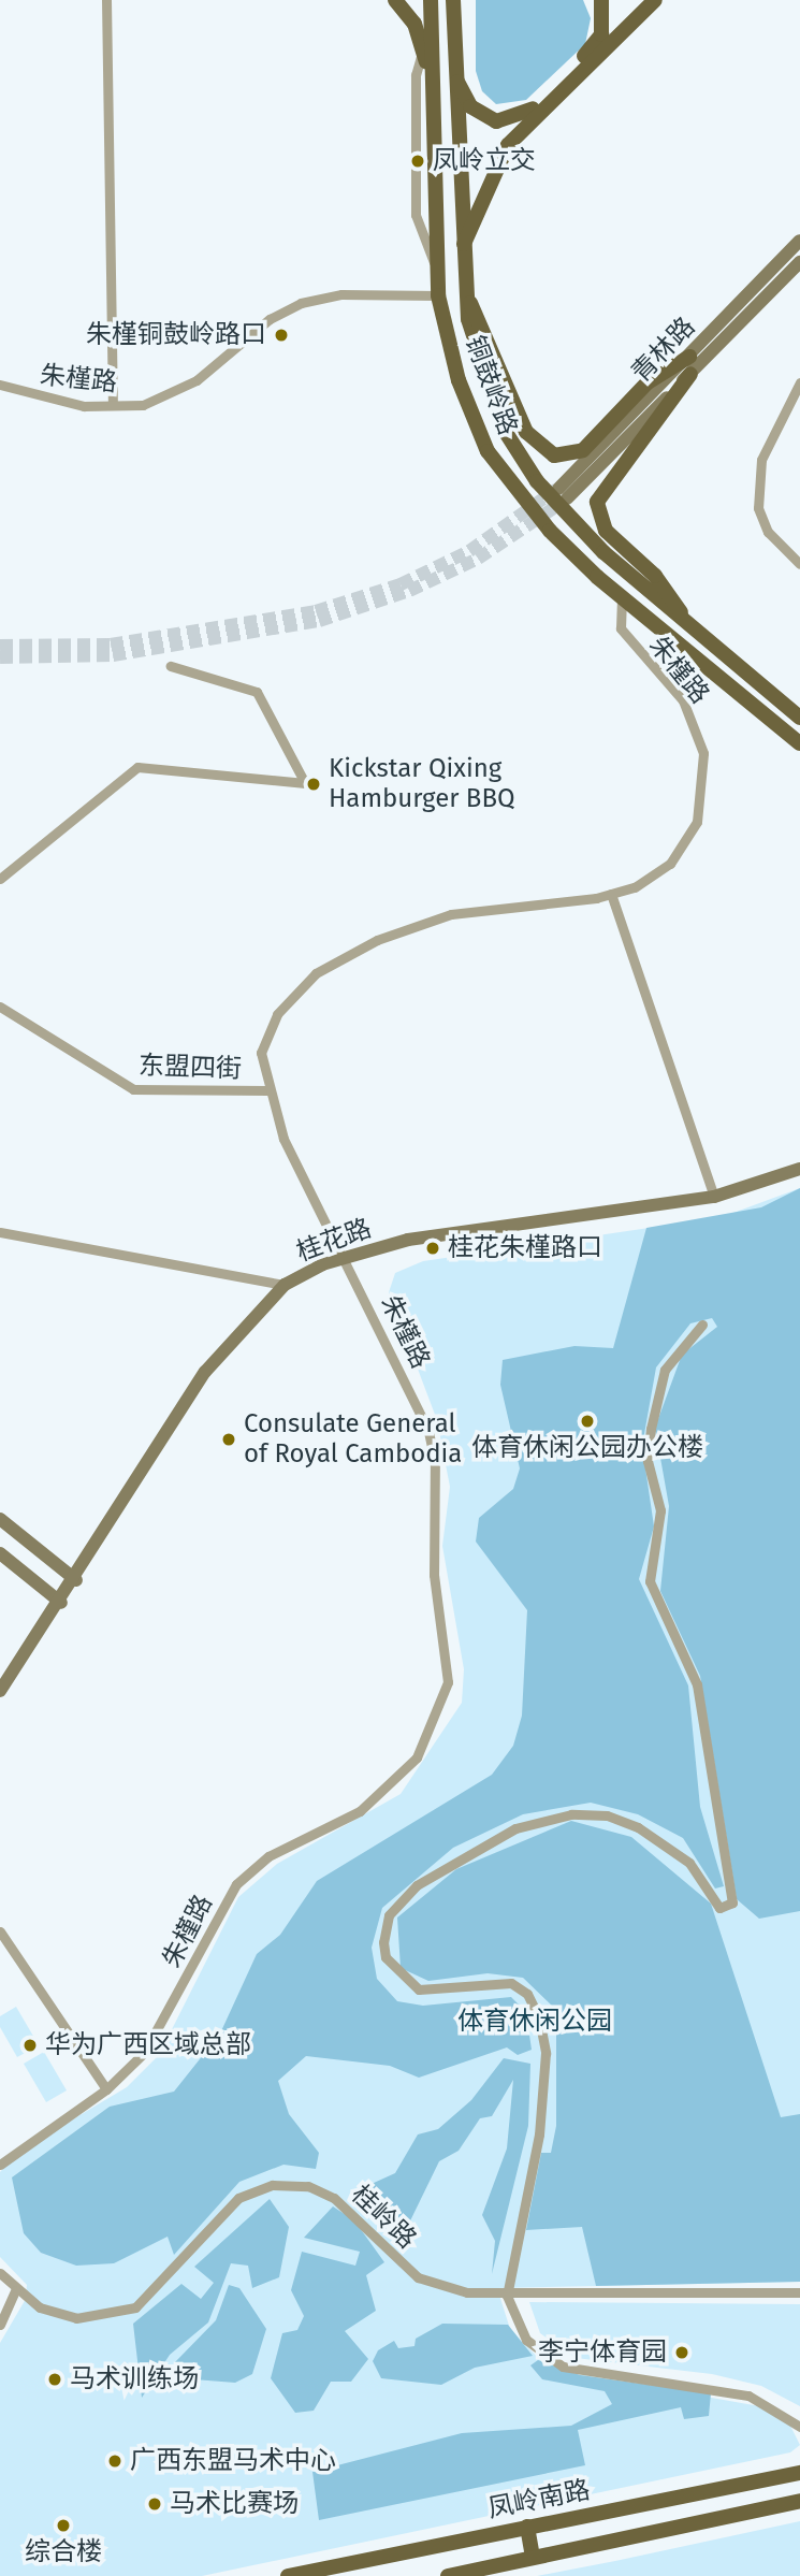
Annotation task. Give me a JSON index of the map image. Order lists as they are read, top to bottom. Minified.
{"streets":{"main road":["铜鼓岭路","凤岭南路"],"street":["青林路","朱槿路","东盟四街","桂花路","桂岭路"]},"crossings":[["朱槿路","铜鼓岭路"],["朱槿路","东盟四街"],["朱槿路","桂花路"]],"parks":["体育休闲公园"],"places":["凤岭立交","朱槿铜鼓岭路口","Kickstar Qixing Hamburger BBQ","桂花朱槿路口","体育休闲公园办公楼","Consulate General of Royal Cambodia","华为广西区域总部","李宁体育园","马术训练场","广西东盟马术中心","马术比赛场","综合楼"]}
